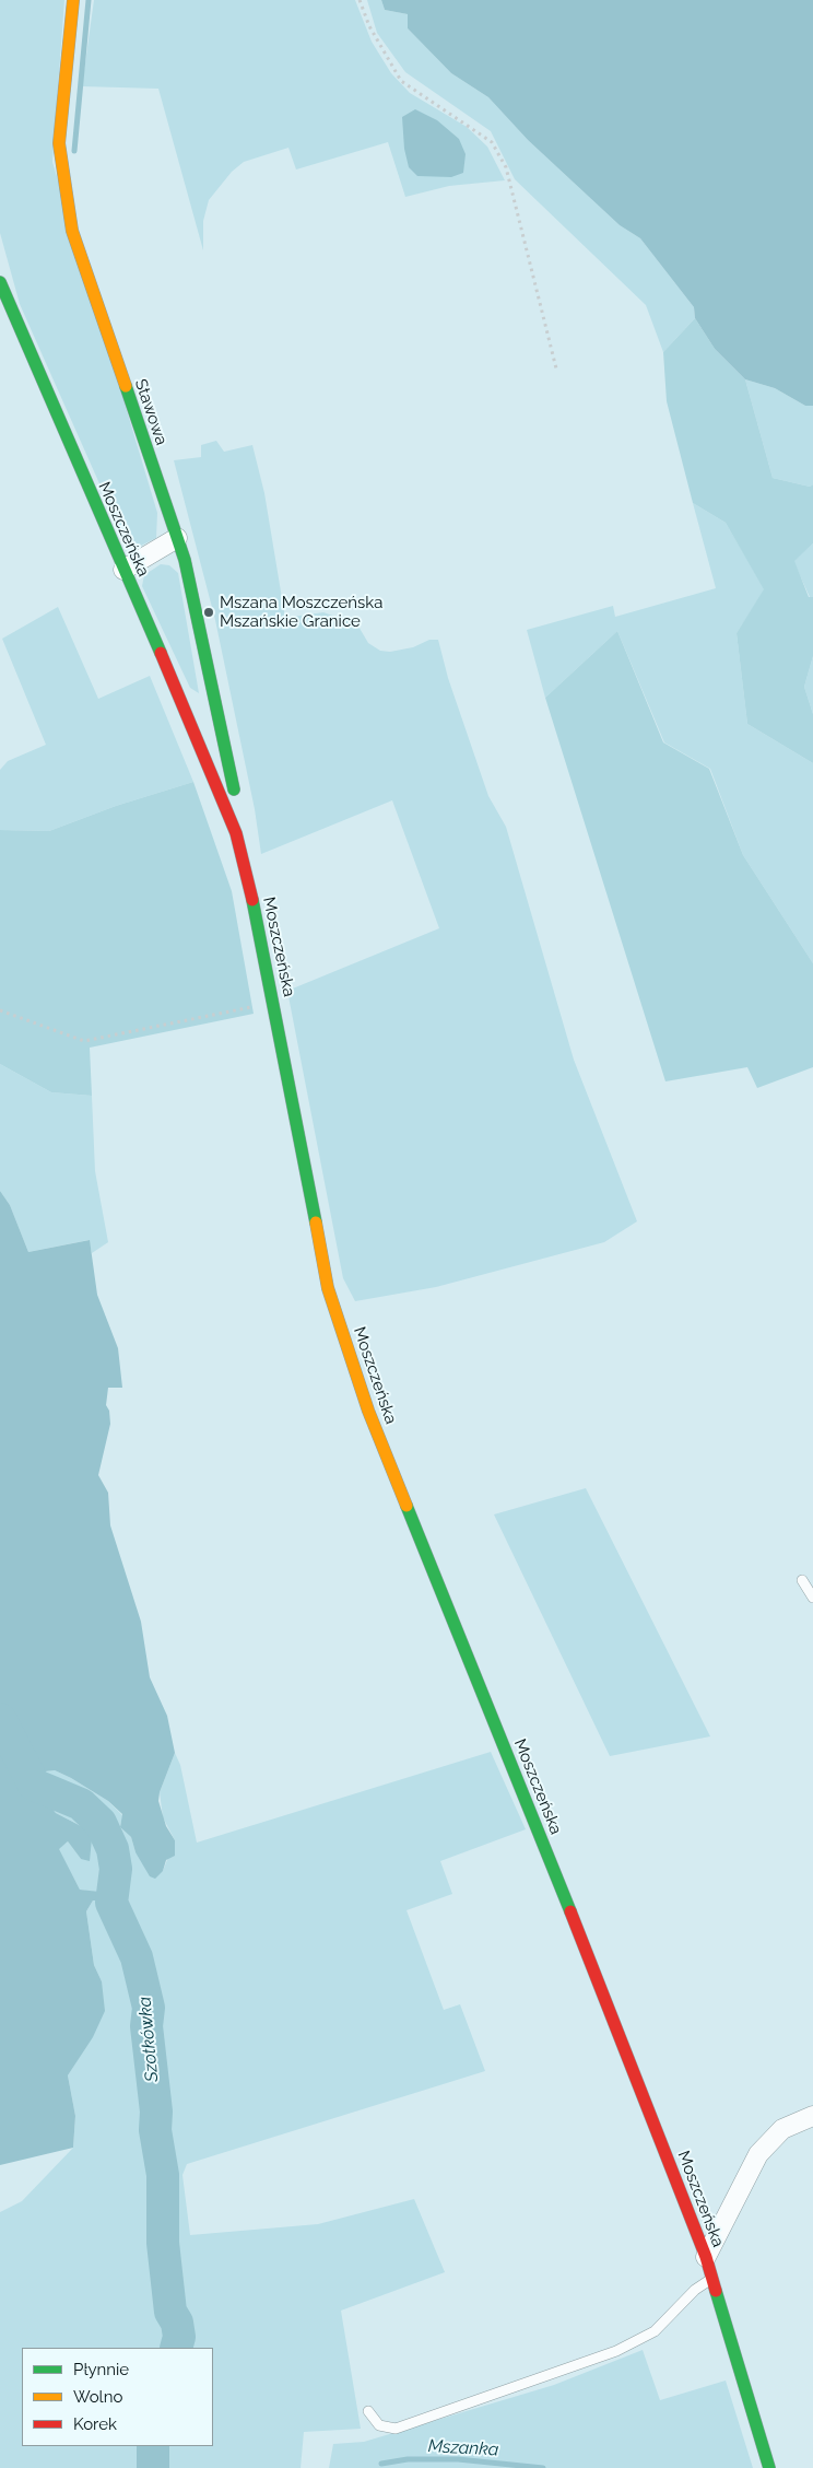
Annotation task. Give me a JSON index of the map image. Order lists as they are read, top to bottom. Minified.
{"streets":{"street":["Stawowa","Moszczeńska"]},"crossings":[["Stawowa","Moszczeńska"]],"water":["Szotkówka","Mszanka"],"places":["Mszana Moszczeńska Mszańskie Granice"],"legend":["Płynnie","Wolno","Korek"]}
